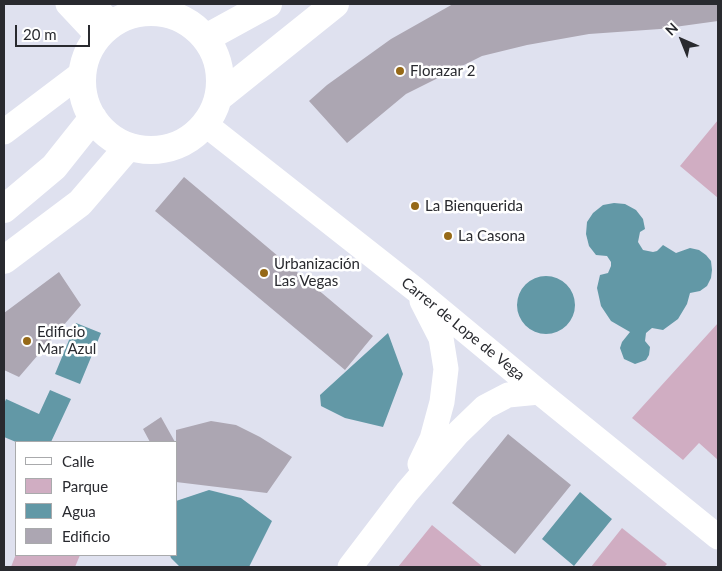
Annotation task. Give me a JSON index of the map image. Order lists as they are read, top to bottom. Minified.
{"streets":{"street":["Carrer de Lope de Vega"]},"places":["Florazar 2","La Bienquerida","La Casona","Urbanización Las Vegas","Edificio Mar Azul"],"legend":["Calle","Parque","Agua","Edificio"],"scale_bar":"20 m","north":"top left"}
